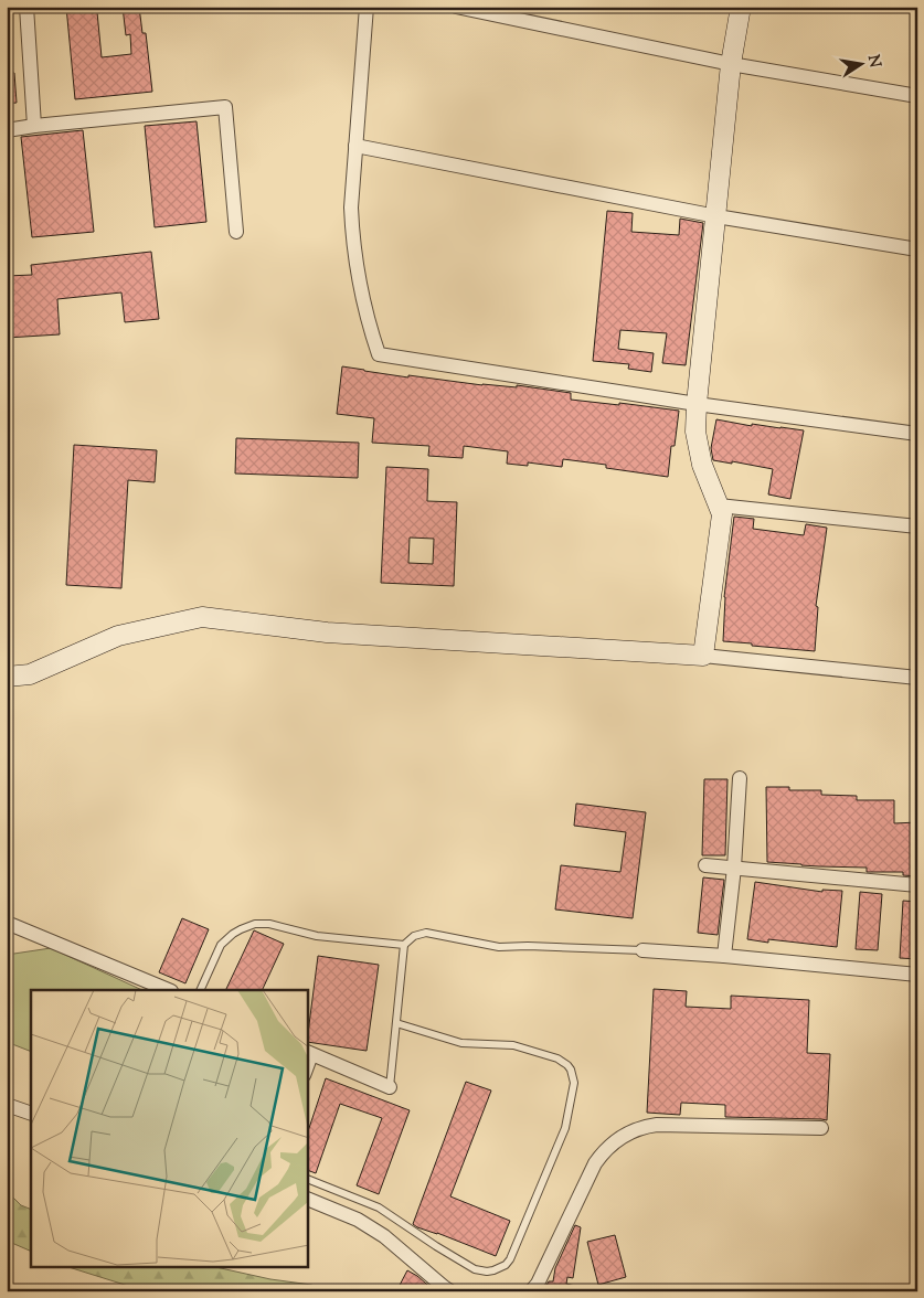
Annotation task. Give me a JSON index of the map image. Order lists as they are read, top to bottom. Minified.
{"north":"right"}
